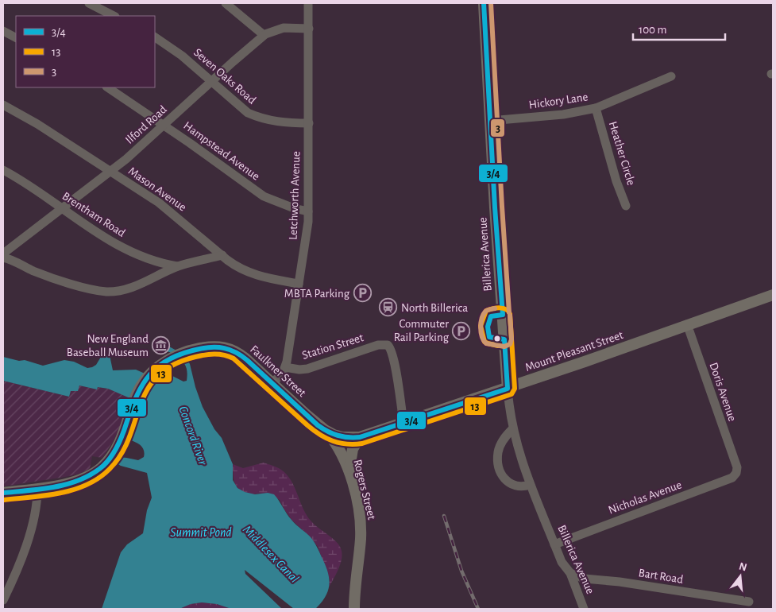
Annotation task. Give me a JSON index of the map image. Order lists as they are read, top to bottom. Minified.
{"streets":{"main road":["Billerica Avenue","Mount Pleasant Street","Faulkner Street","Rogers Street"],"street":["Seven Oaks Road","Hickory Lane","Ilford Road","Hampstead Avenue","Heather Circle","Mason Avenue","Letchworth Avenue","Brentham Road","Station Street","Doris Avenue","Nicholas Avenue","Bart Road"]},"crossings":[["Seven Oaks Road","Ilford Road"],["Seven Oaks Road","Letchworth Avenue"],["Hickory Lane","Heather Circle"],["Hickory Lane","Billerica Avenue"],["Ilford Road","Hampstead Avenue"],["Ilford Road","Mason Avenue"],["Ilford Road","Letchworth Avenue"],["Ilford Road","Brentham Road"],["Hampstead Avenue","Letchworth Avenue"],["Mason Avenue","Letchworth Avenue"],["Letchworth Avenue","Station Street"],["Letchworth Avenue","Faulkner Street"],["Billerica Avenue","Mount Pleasant Street"],["Billerica Avenue","Nicholas Avenue"],["Billerica Avenue","Bart Road"],["Station Street","Mount Pleasant Street"],["Mount Pleasant Street","Faulkner Street"],["Mount Pleasant Street","Doris Avenue"],["Mount Pleasant Street","Rogers Street"],["Faulkner Street","Rogers Street"],["Doris Avenue","Nicholas Avenue"]],"water":["Concord River","Summit Pond","Middlesex Canal"],"places":{"parking":["MBTA Parking","Commuter Rail Parking"],"station":["North Billerica"],"museum":["New England Baseball Museum"]},"lines":["transit line 3/4","transit line 3","transit line 13"],"legend":["3/4","13","3"],"scale_bar":"100 m","north":"top"}
